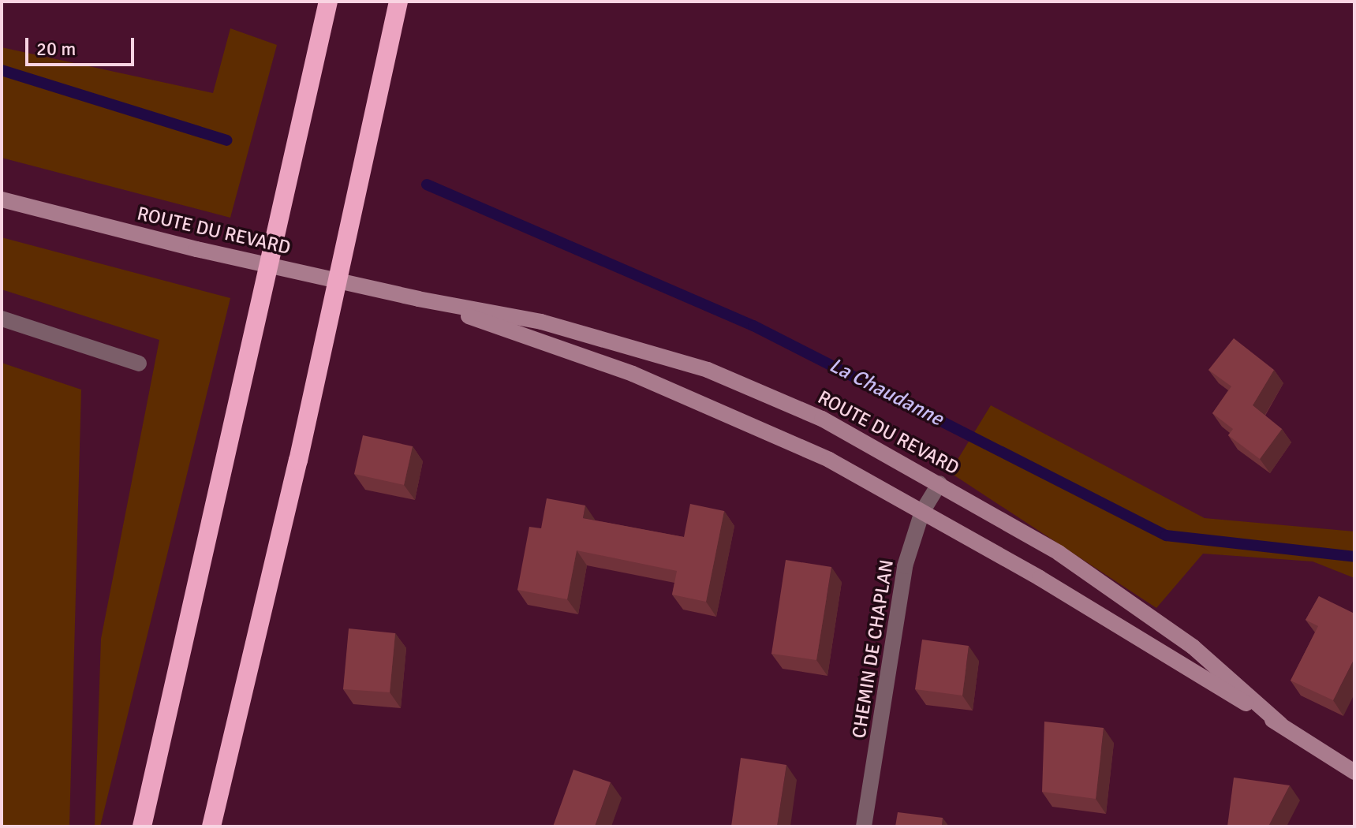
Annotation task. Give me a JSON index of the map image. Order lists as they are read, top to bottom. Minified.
{"streets":{"main road":["ROUTE DU REVARD"],"street":["CHEMIN DE CHAPLAN"]},"crossings":[["ROUTE DU REVARD","CHEMIN DE CHAPLAN"]],"water":["La Chaudanne"],"scale_bar":"20 m"}
